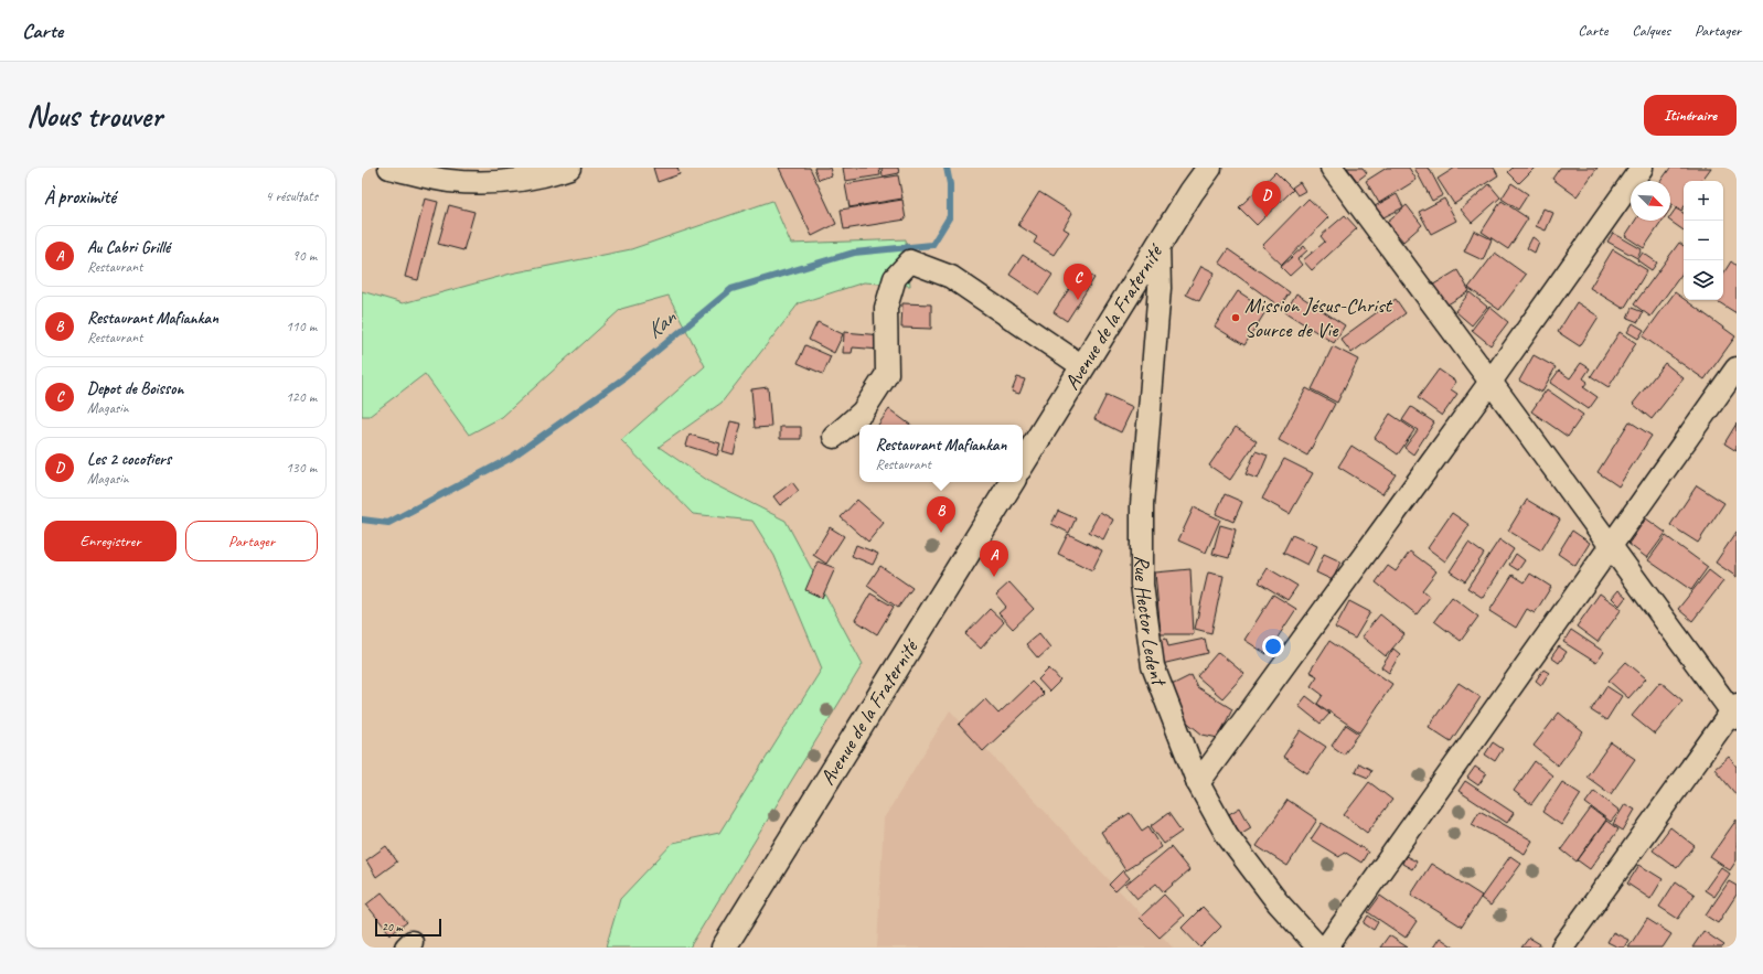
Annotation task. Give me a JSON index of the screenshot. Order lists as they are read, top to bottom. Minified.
{"streets":{"street":["Avenue de la Fraternité","Rue Hector Ledent"]},"crossings":[["Avenue de la Fraternité","Rue Hector Ledent"]],"water":["Kan"],"places":["Mission Jésus-Christ Source de Vie"],"scale_bar":"20 m","north":"bottom right","page":{"header":"Carte","nav":["Carte","Calques","Partager"],"buttons":["Itinéraire",["Enregistrer","Partager"]],"title":"Nous trouver","heading":["À proximité","4 résultats"],"map_buttons":["+","−"],"pins":["D","C","B","A"],"list":[{"mark":"A","name":"Au Cabri Grillé","note":"Restaurant","value":"90 m"},{"mark":"B","name":"Restaurant Mafiankan","note":"Restaurant","value":"110 m"},{"mark":"C","name":"Depot de Boisson","note":"Magasin","value":"120 m"},{"mark":"D","name":"Les 2 cocotiers","note":"Magasin","value":"130 m"}],"popup":["Restaurant Mafiankan","Restaurant"],"scale":"20 m"}}
